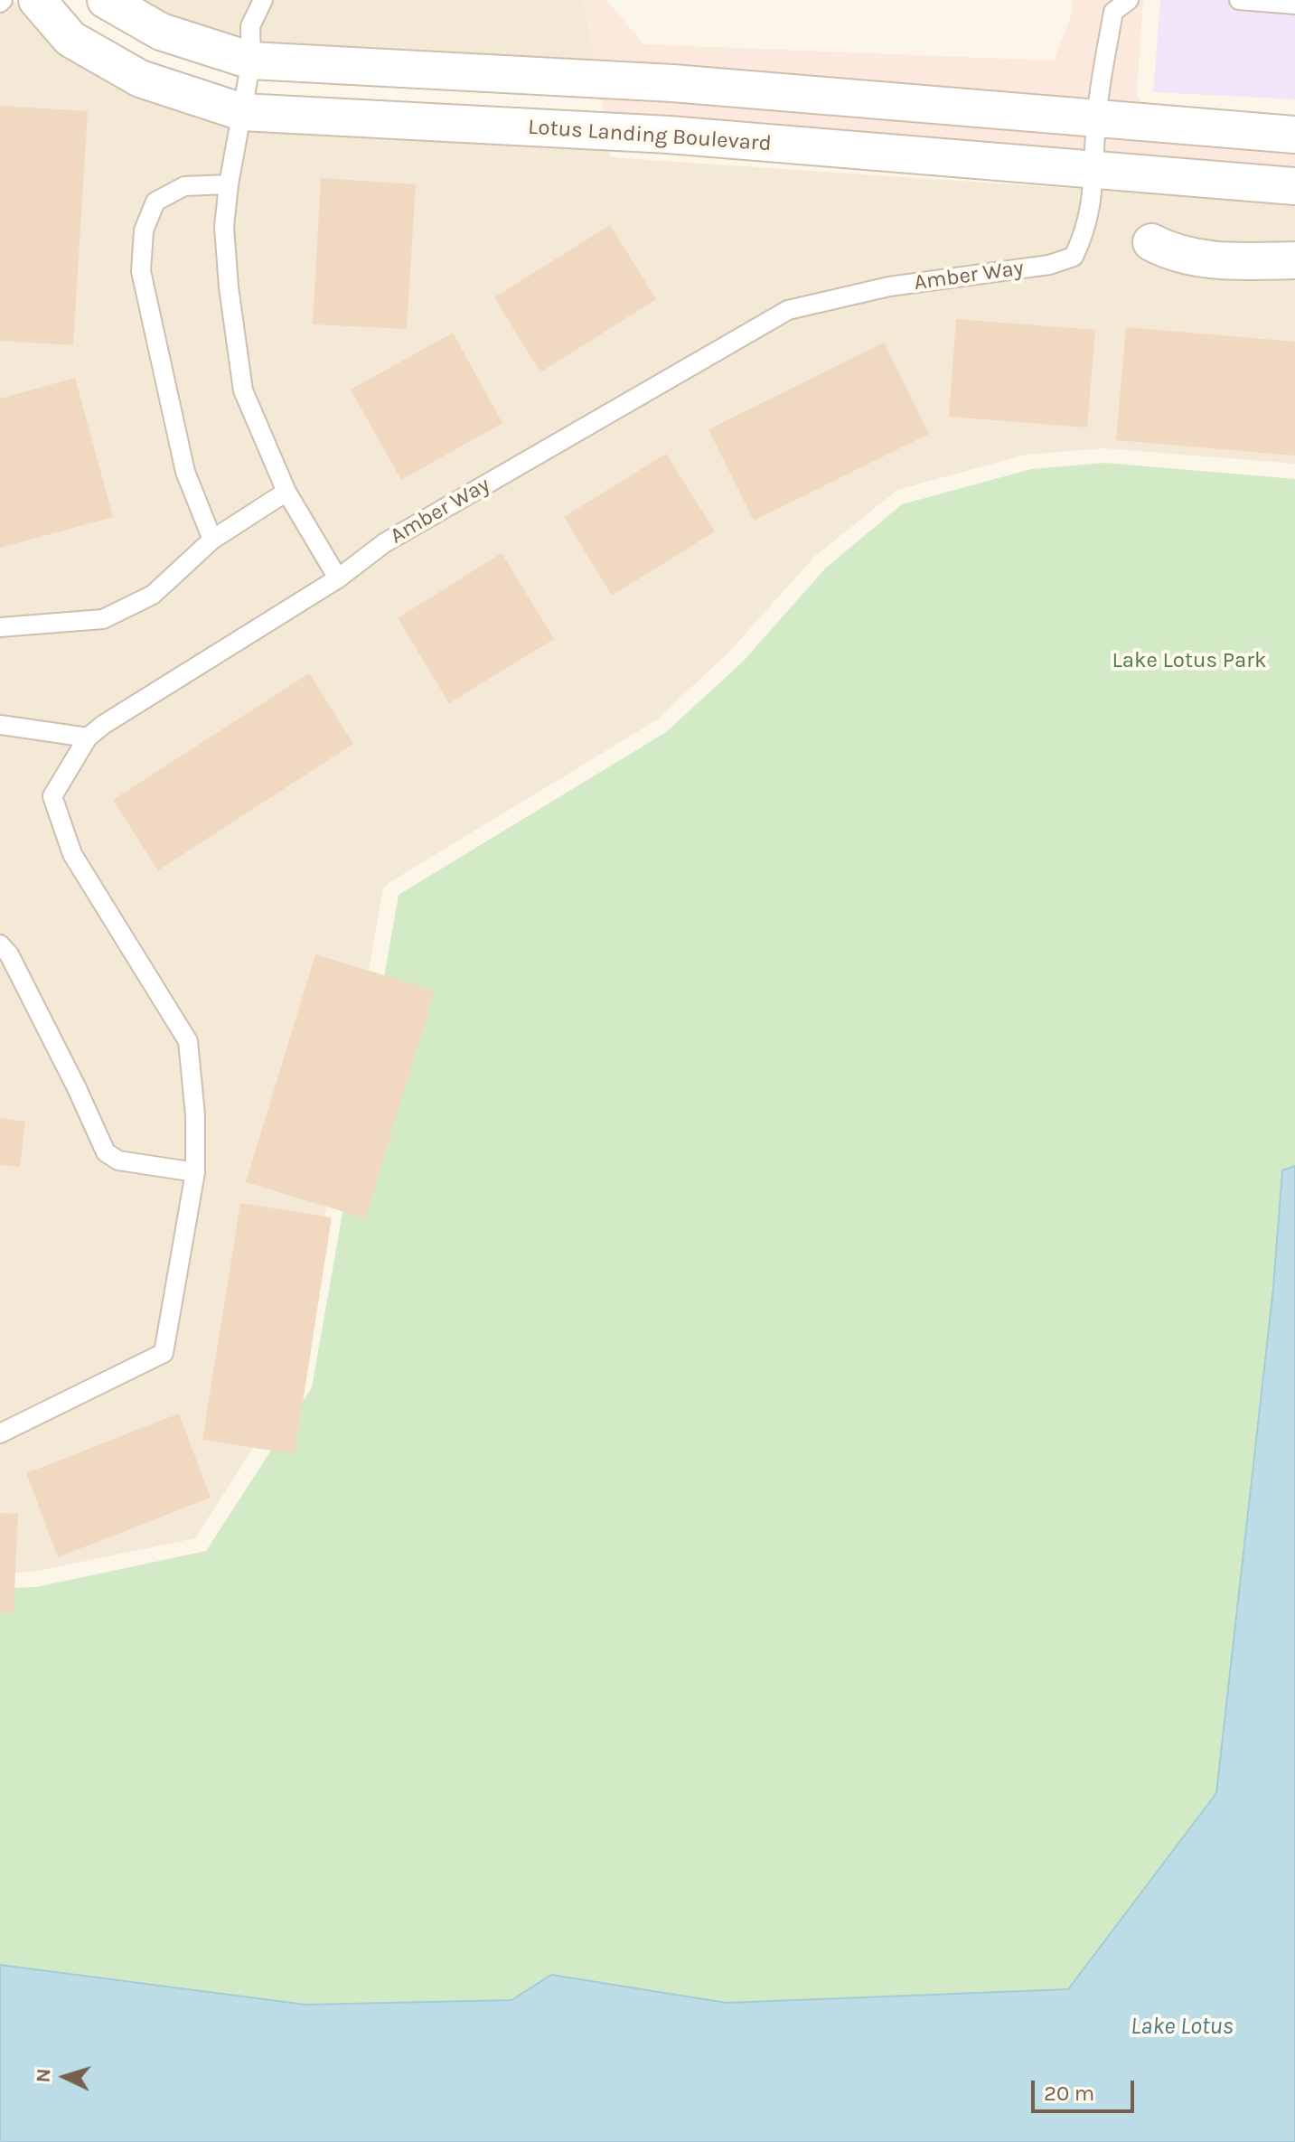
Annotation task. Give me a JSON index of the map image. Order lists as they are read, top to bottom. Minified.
{"streets":{"street":["Lotus Landing Boulevard"],"lane":["Amber Way"]},"crossings":[["Lotus Landing Boulevard","Amber Way"]],"water":["Lake Lotus"],"parks":["Lake Lotus Park"],"scale_bar":"20 m","north":"left"}
